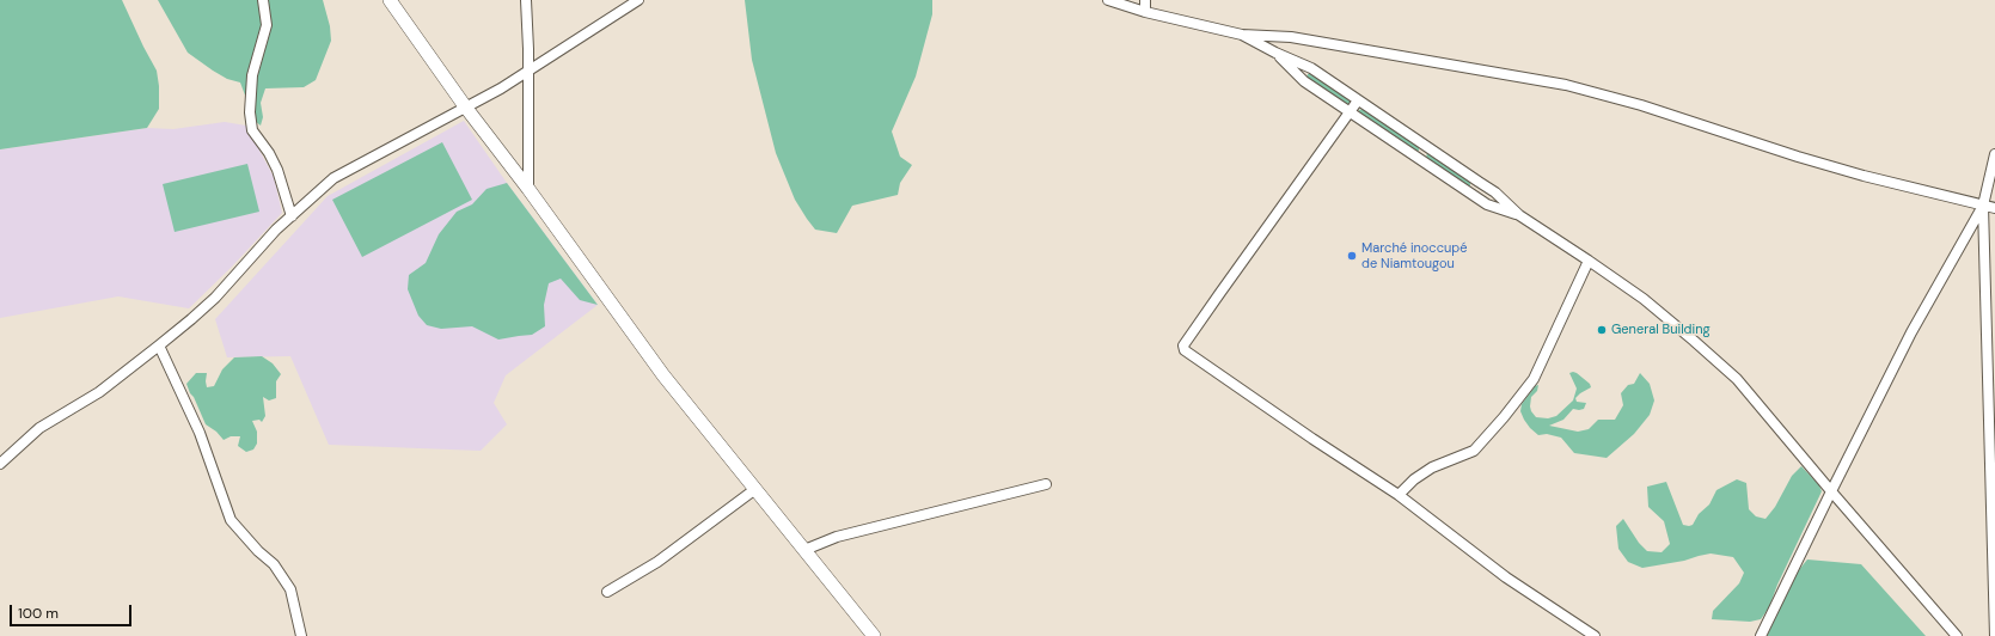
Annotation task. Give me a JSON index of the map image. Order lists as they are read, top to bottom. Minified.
{"places":["Marché inoccupé de Niamtougou","General Building"],"scale_bar":"100 m"}
